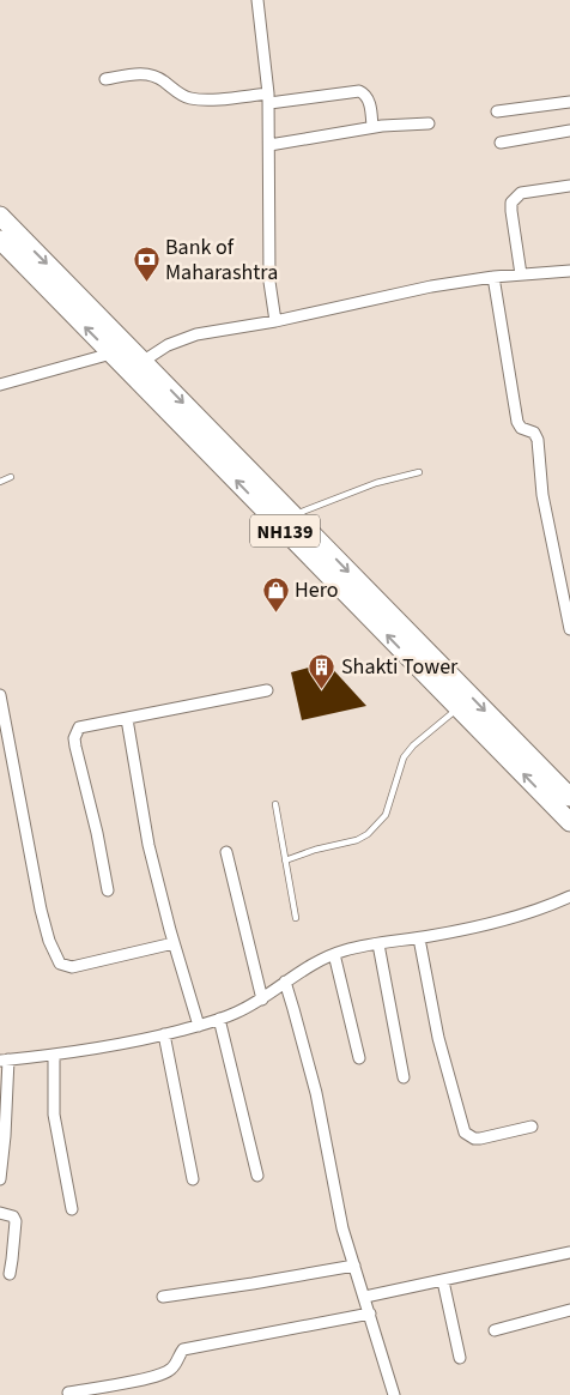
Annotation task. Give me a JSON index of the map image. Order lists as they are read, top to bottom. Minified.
{"streets":{"highway":["NH139"]},"places":{"bank":["Bank of Maharashtra"],"shop":["Hero"],"building":["Shakti Tower"]}}
